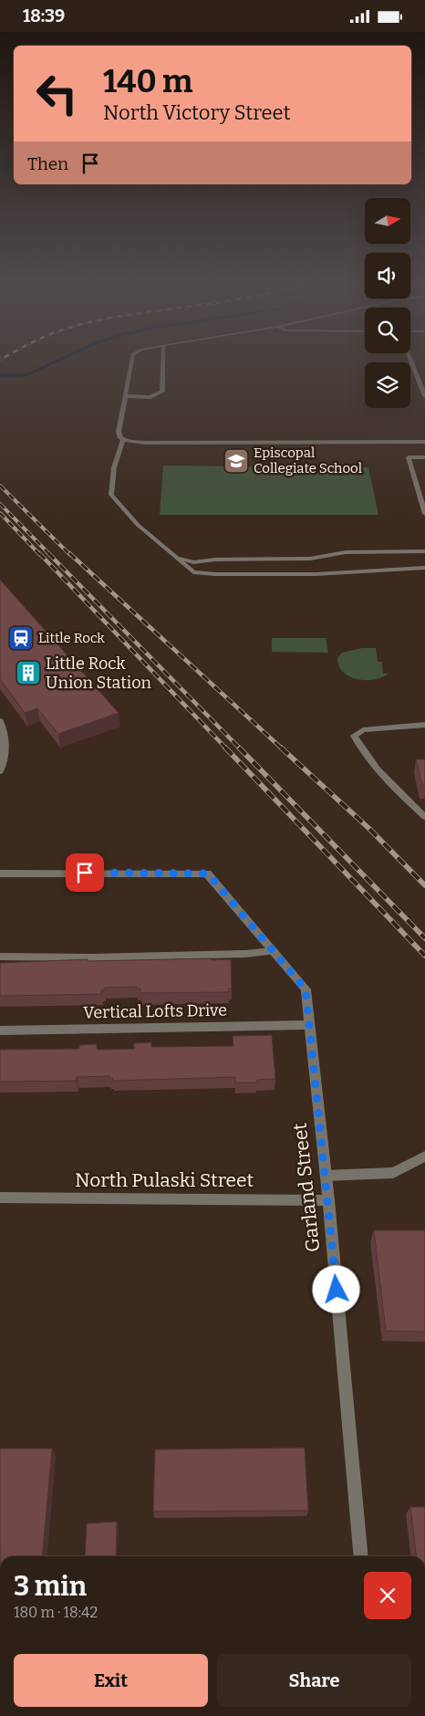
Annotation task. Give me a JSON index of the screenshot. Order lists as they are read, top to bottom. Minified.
{"streets":{"street":["Vertical Lofts Drive","North Pulaski Street","Garland Street"]},"crossings":[["Vertical Lofts Drive","Garland Street"],["North Pulaski Street","Garland Street"]],"places":{"school or university":["Episcopal Collegiate School"],"station":["Little Rock"],"building":["Little Rock Union Station"]},"north":"right","page":{"status":"18:39","turn":["140 m","North Victory Street"],"then":"Then","heading":["3 min","180 m · 18:42"],"buttons":["Exit","Share"]}}
